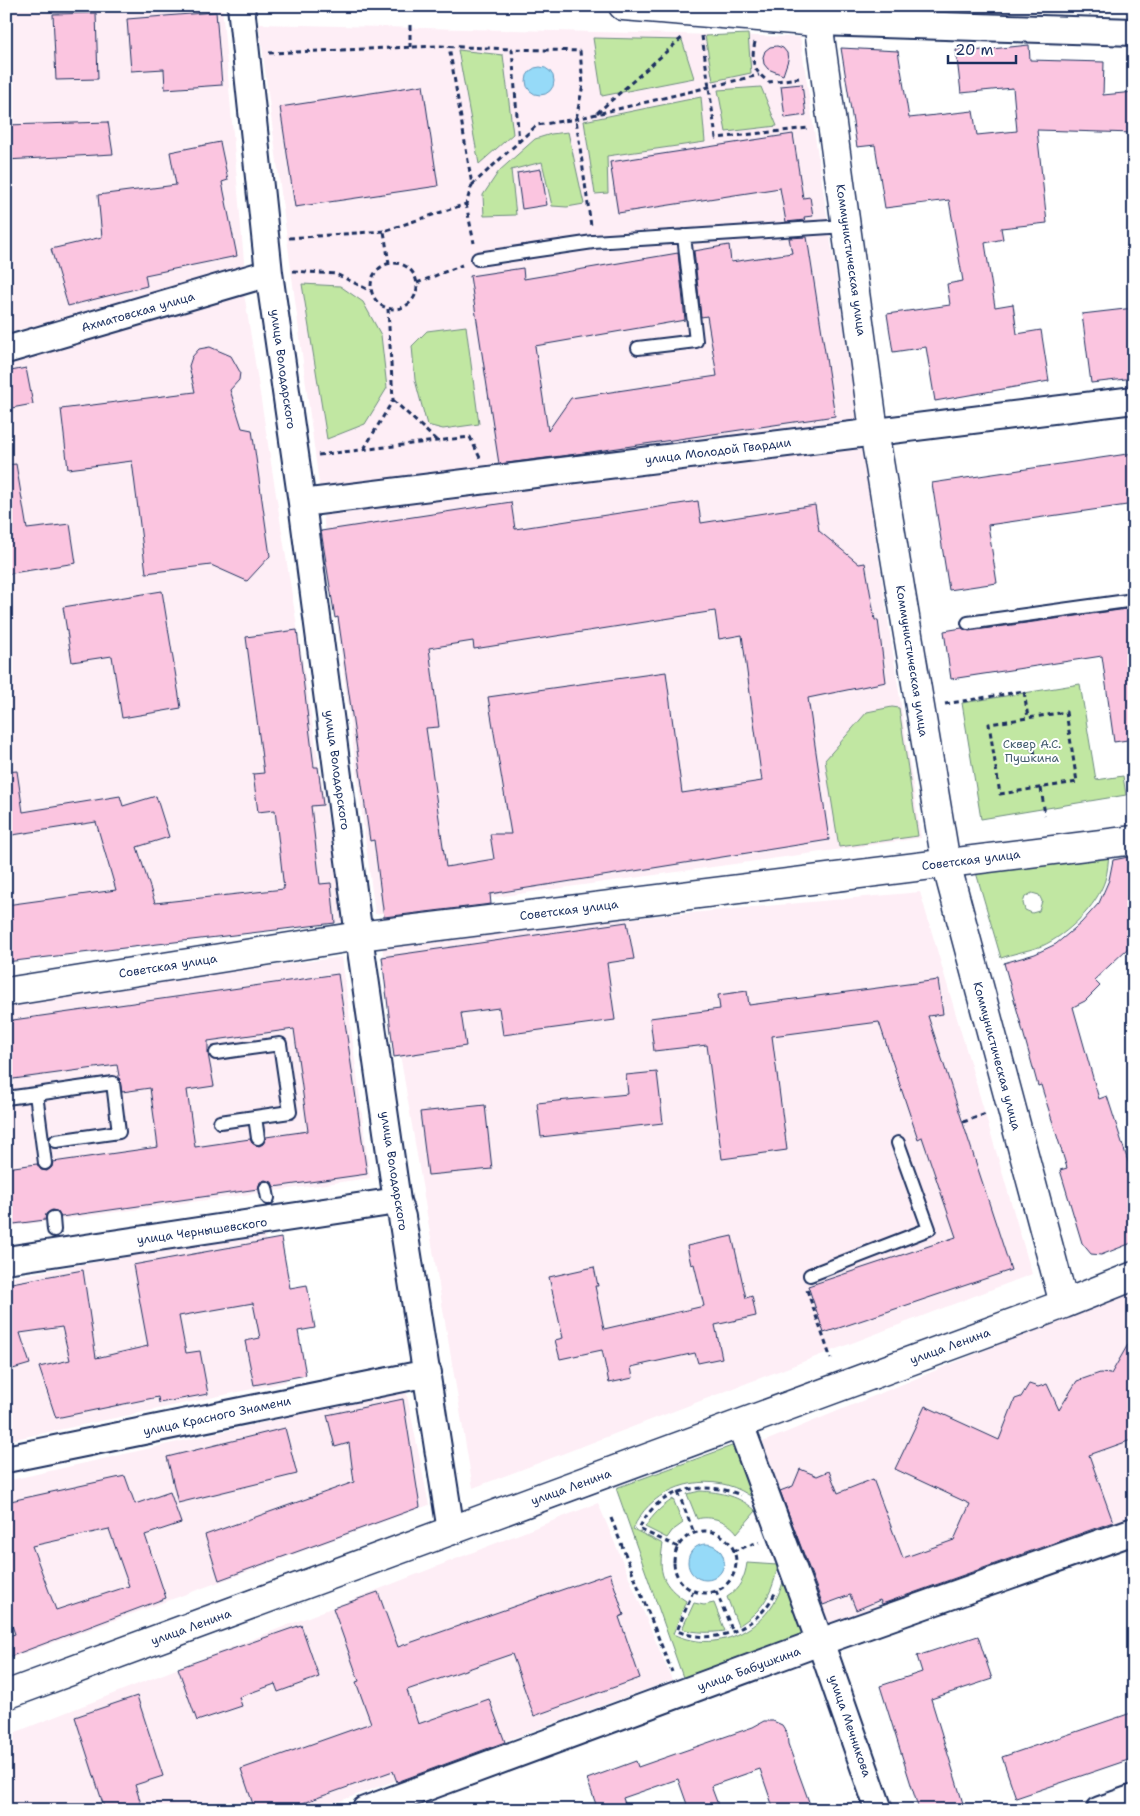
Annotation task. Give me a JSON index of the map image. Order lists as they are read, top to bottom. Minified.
{"streets":{"main road":["Коммунистическая улица","Советская улица","улица Ленина"],"street":["Ахматовская улица","улица Володарского","улица Молодой Гвардии","улица Чернышевского","улица Красного Знамени","улица Бабушкина","улица Мечникова"]},"crossings":[["Коммунистическая улица","улица Молодой Гвардии"],["Коммунистическая улица","Советская улица"],["Коммунистическая улица","улица Ленина"],["Ахматовская улица","улица Володарского"],["улица Володарского","улица Молодой Гвардии"],["улица Володарского","Советская улица"],["улица Володарского","улица Чернышевского"],["улица Володарского","улица Ленина"],["улица Володарского","улица Красного Знамени"],["улица Бабушкина","улица Мечникова"]],"parks":["Сквер А.С. Пушкина"],"scale_bar":"20 m"}
